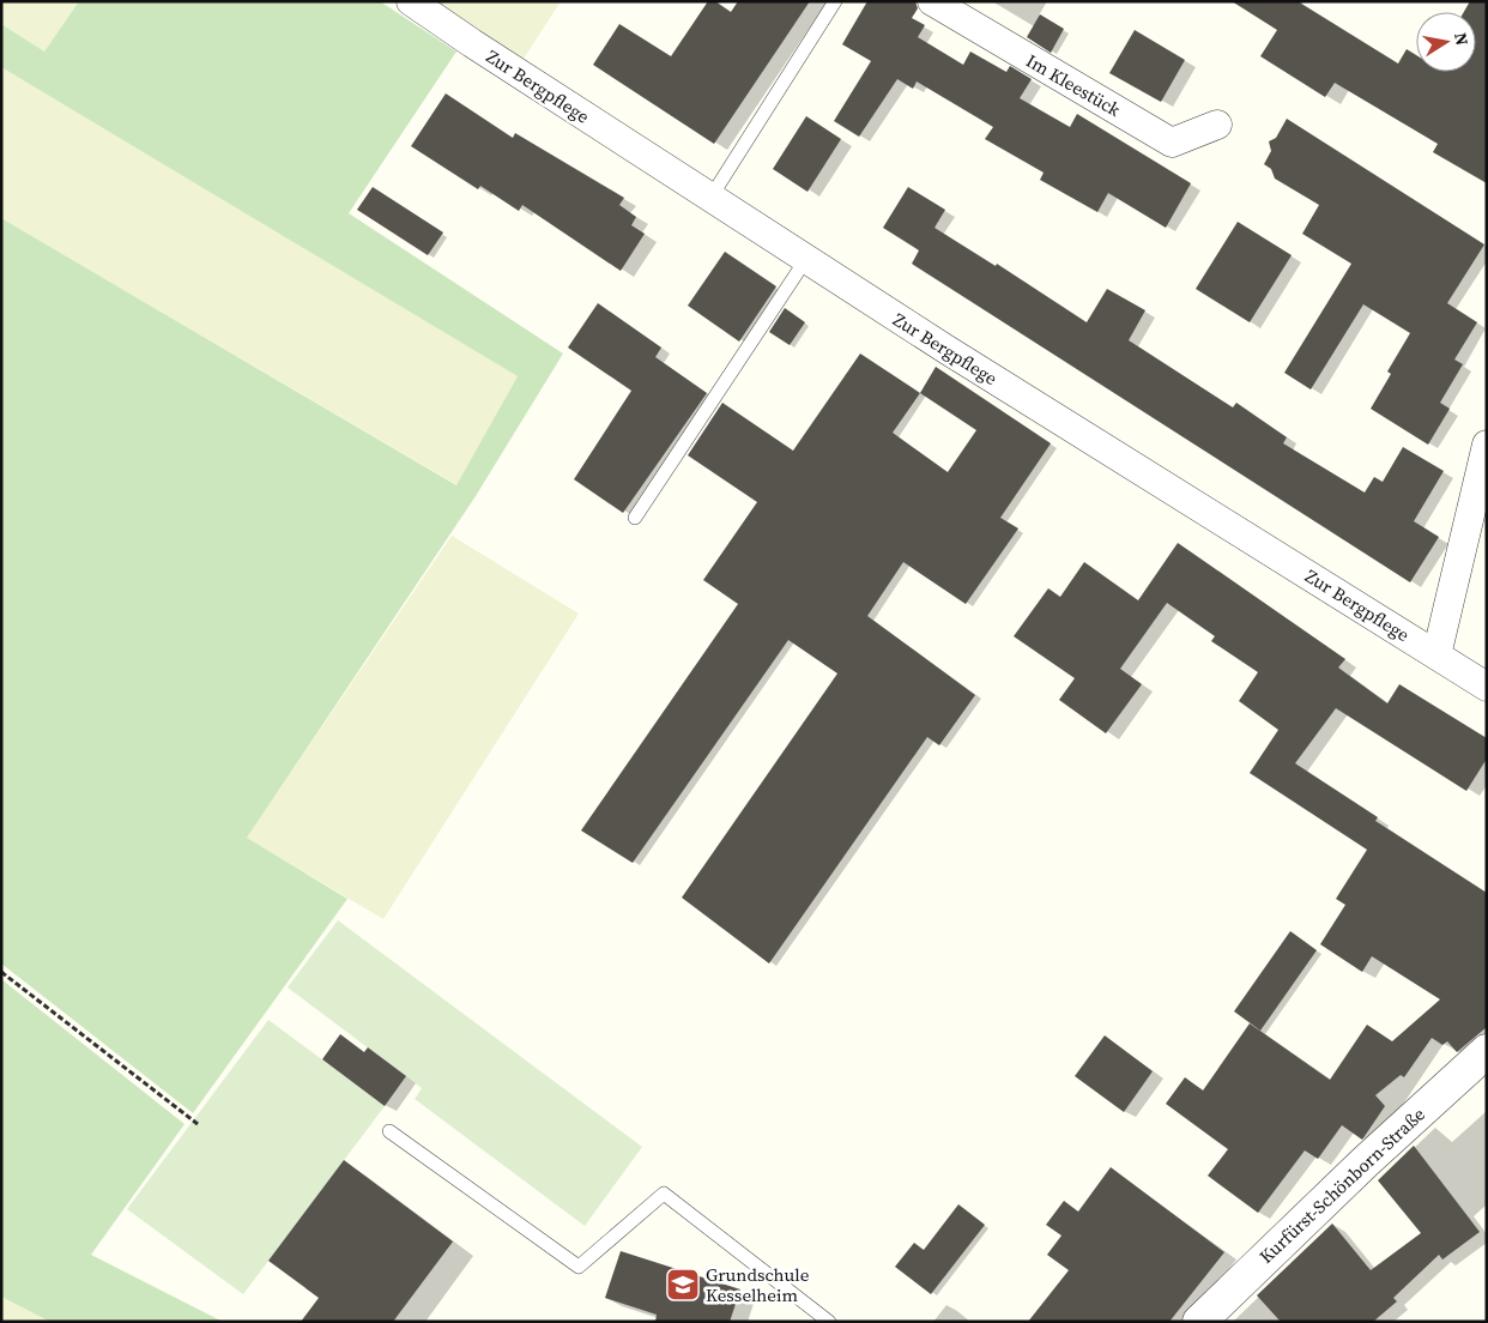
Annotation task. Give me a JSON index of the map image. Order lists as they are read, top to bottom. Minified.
{"streets":{"street":["Im Kleestück","Zur Bergpflege","Kurfürst-Schönborn-Straße"]},"places":{"school or university":["Grundschule Kesselheim"]},"north":"right"}
